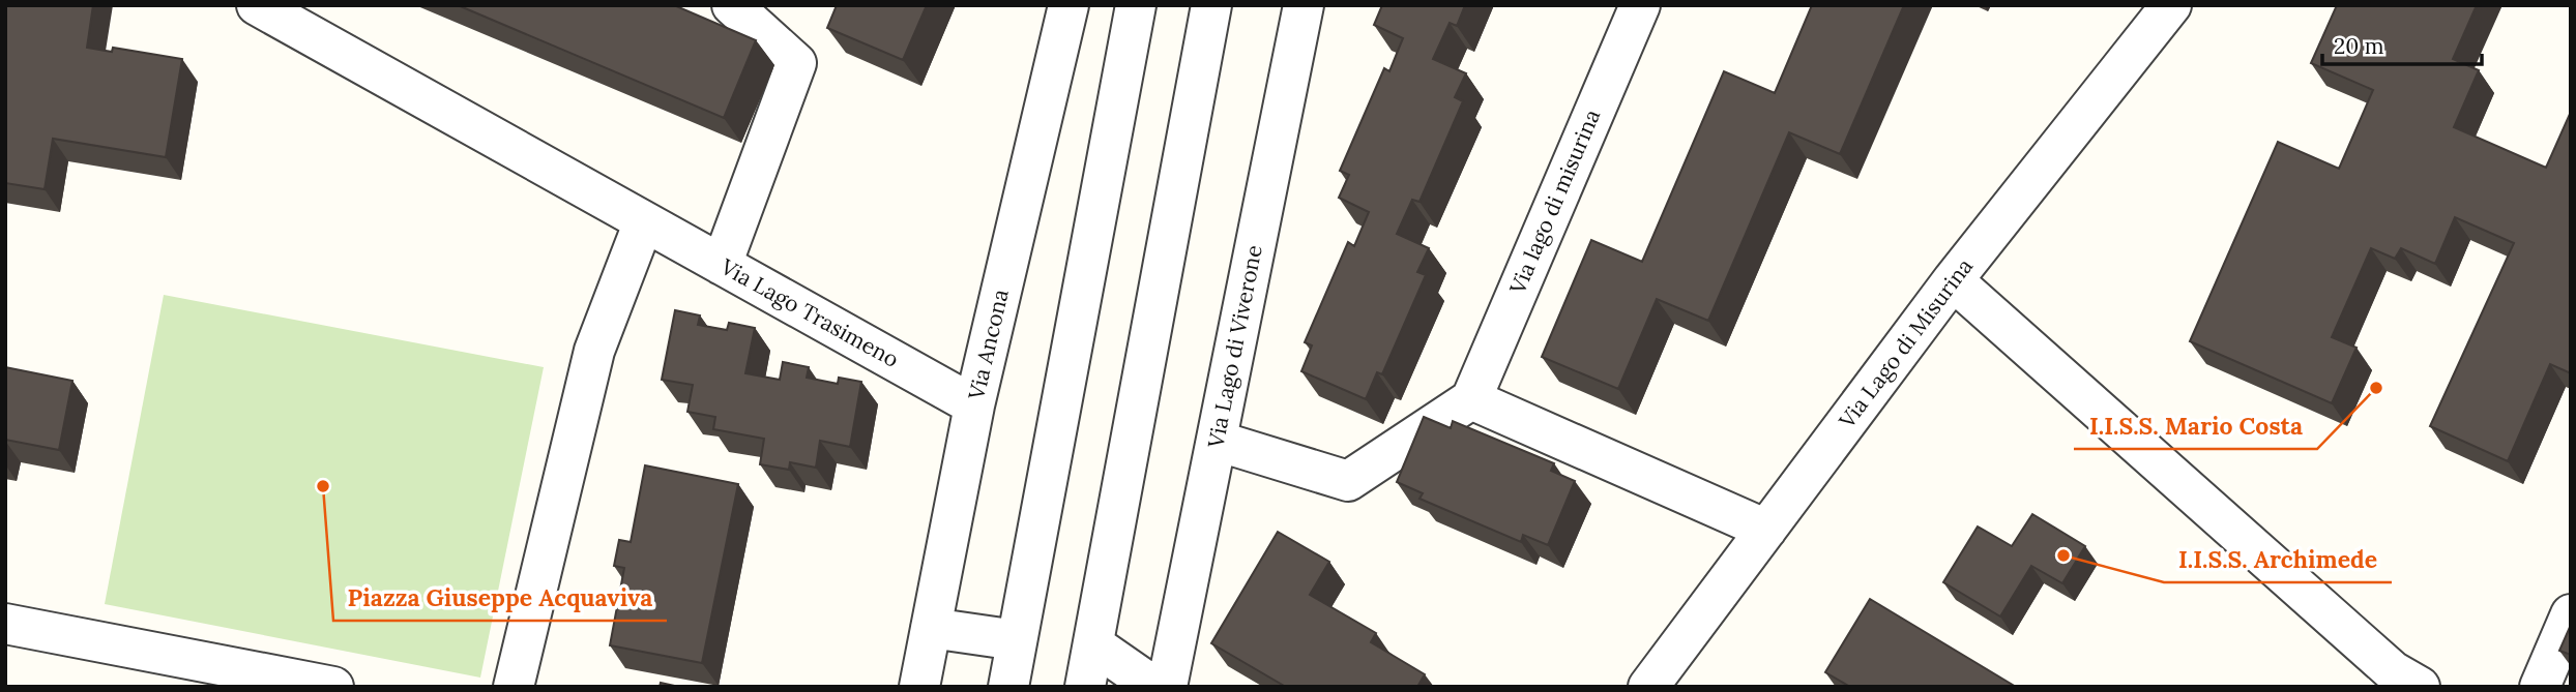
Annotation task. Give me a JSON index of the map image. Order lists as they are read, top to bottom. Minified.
{"streets":{"street":["Via lago di misurina","Via Lago Trasimeno","Via Lago di Misurina","Via Ancona","Via Lago di Viverone"]},"crossings":[["Via Lago Trasimeno","Via Ancona"]],"places":["I.I.S.S. Mario Costa","Piazza Giuseppe Acquaviva","I.I.S.S. Archimede"],"scale_bar":"20 m"}
